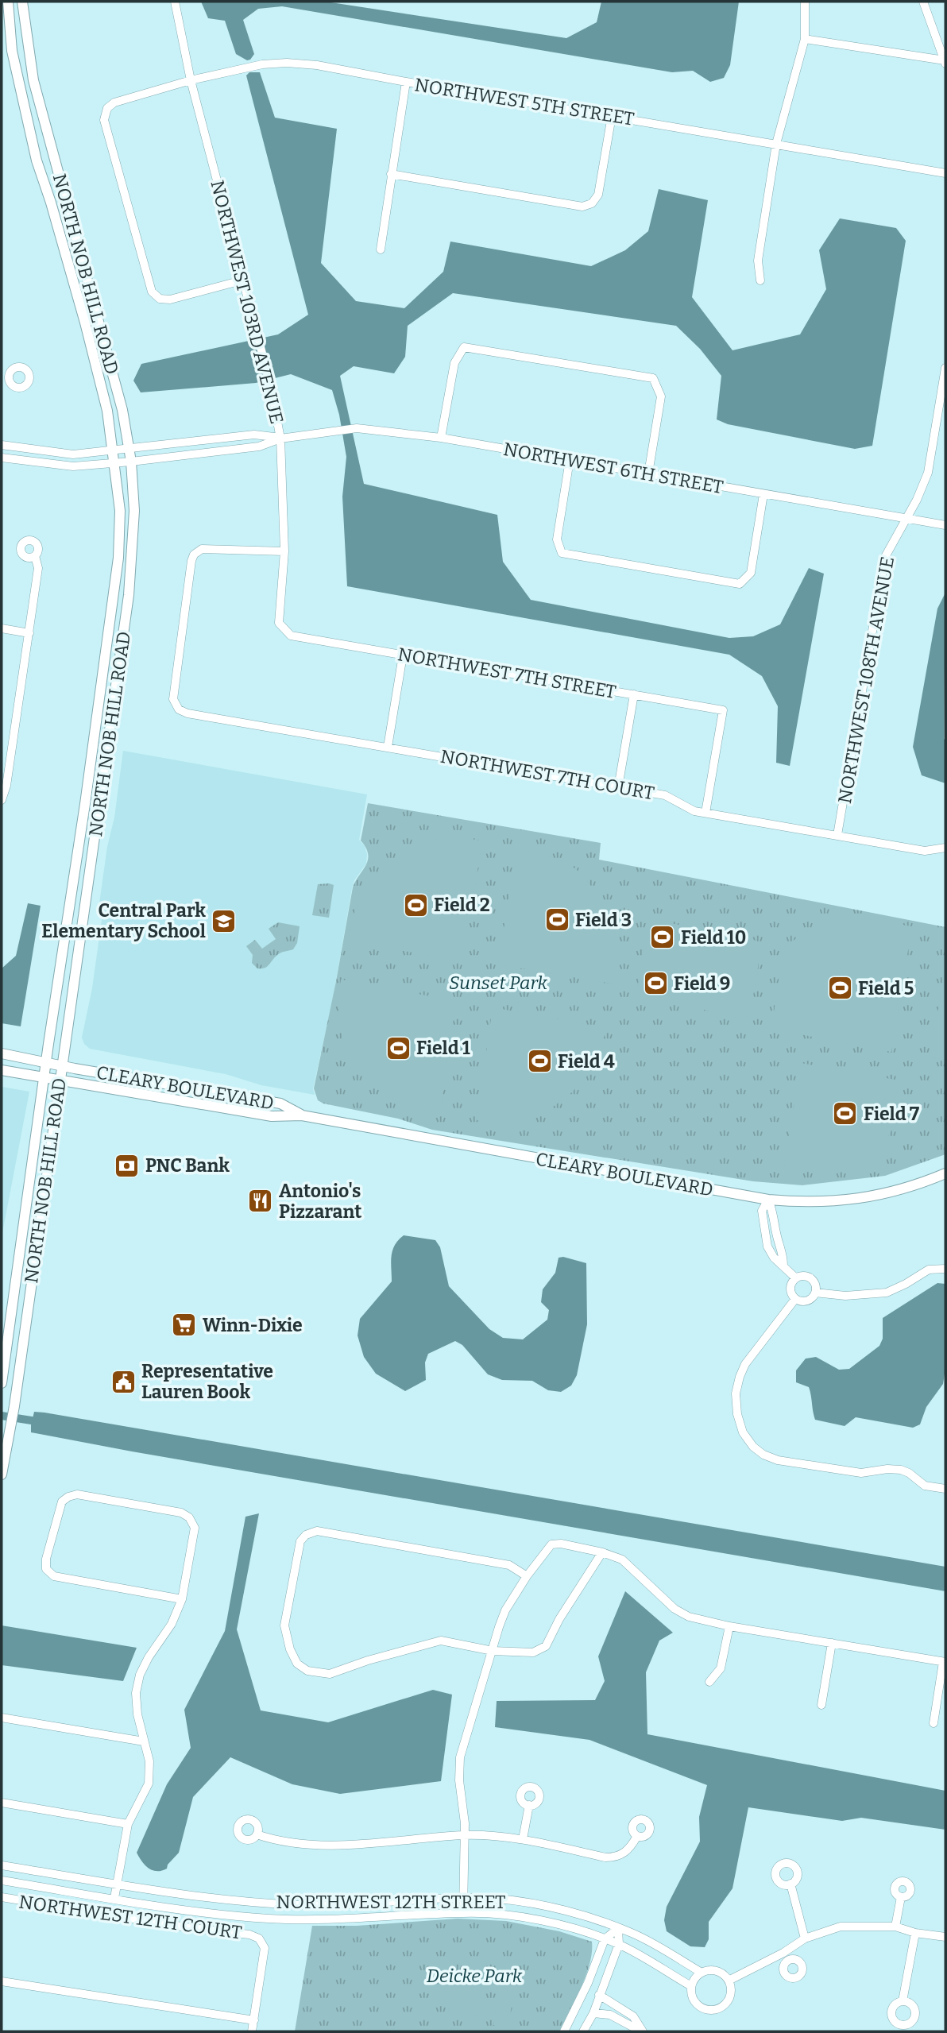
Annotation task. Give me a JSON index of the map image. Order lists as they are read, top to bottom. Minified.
{"streets":{"main road":["NORTH NOB HILL ROAD","CLEARY BOULEVARD"],"street":["NORTHWEST 5TH STREET","NORTHWEST 103RD AVENUE","NORTHWEST 6TH STREET","NORTHWEST 7TH STREET","NORTHWEST 108TH AVENUE","NORTHWEST 7TH COURT","NORTHWEST 12TH STREET","NORTHWEST 12TH COURT"]},"crossings":[["NORTHWEST 5TH STREET","NORTHWEST 103RD AVENUE"],["NORTH NOB HILL ROAD","NORTHWEST 6TH STREET"],["NORTH NOB HILL ROAD","CLEARY BOULEVARD"],["NORTHWEST 103RD AVENUE","NORTHWEST 6TH STREET"],["NORTHWEST 103RD AVENUE","NORTHWEST 7TH STREET"],["NORTHWEST 103RD AVENUE","NORTHWEST 7TH COURT"],["NORTHWEST 6TH STREET","NORTHWEST 108TH AVENUE"],["NORTHWEST 7TH STREET","NORTHWEST 7TH COURT"],["NORTHWEST 108TH AVENUE","NORTHWEST 7TH COURT"]],"parks":["Sunset Park","Deicke Park"],"places":{"sports":["Field 2","Field 3","Field 10","Field 9","Field 5","Field 1","Field 4","Field 7"],"school or university":["Central Park Elementary School"],"bank":["PNC Bank"],"restaurant":["Antonio's Pizzarant"],"supermarket":["Winn-Dixie"],"public building":["Representative Lauren Book"]}}
